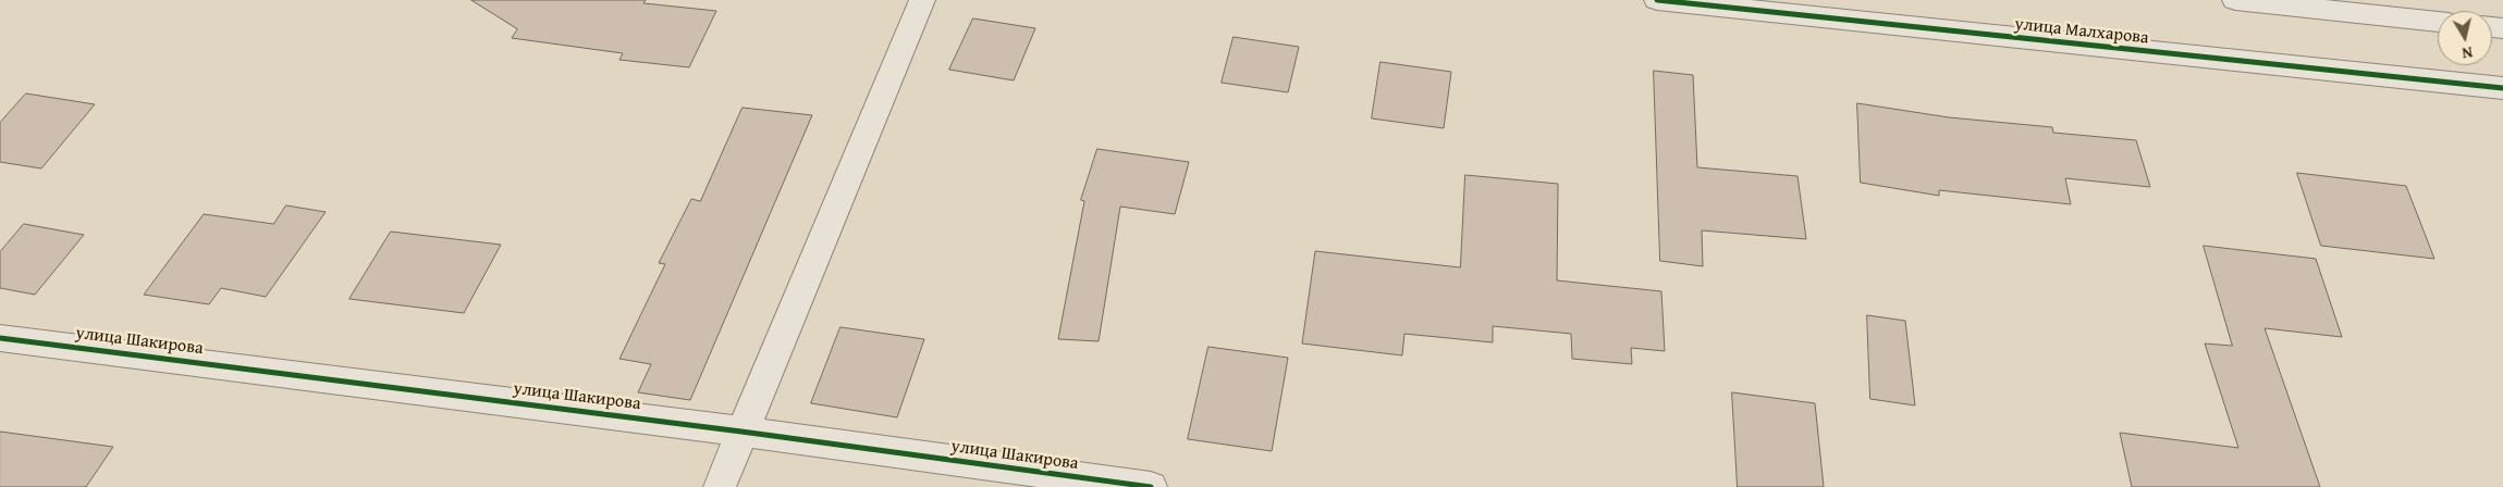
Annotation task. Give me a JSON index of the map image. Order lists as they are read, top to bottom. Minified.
{"streets":{"street":["улица Малхарова","улица Шакирова"]},"north":"bottom"}
